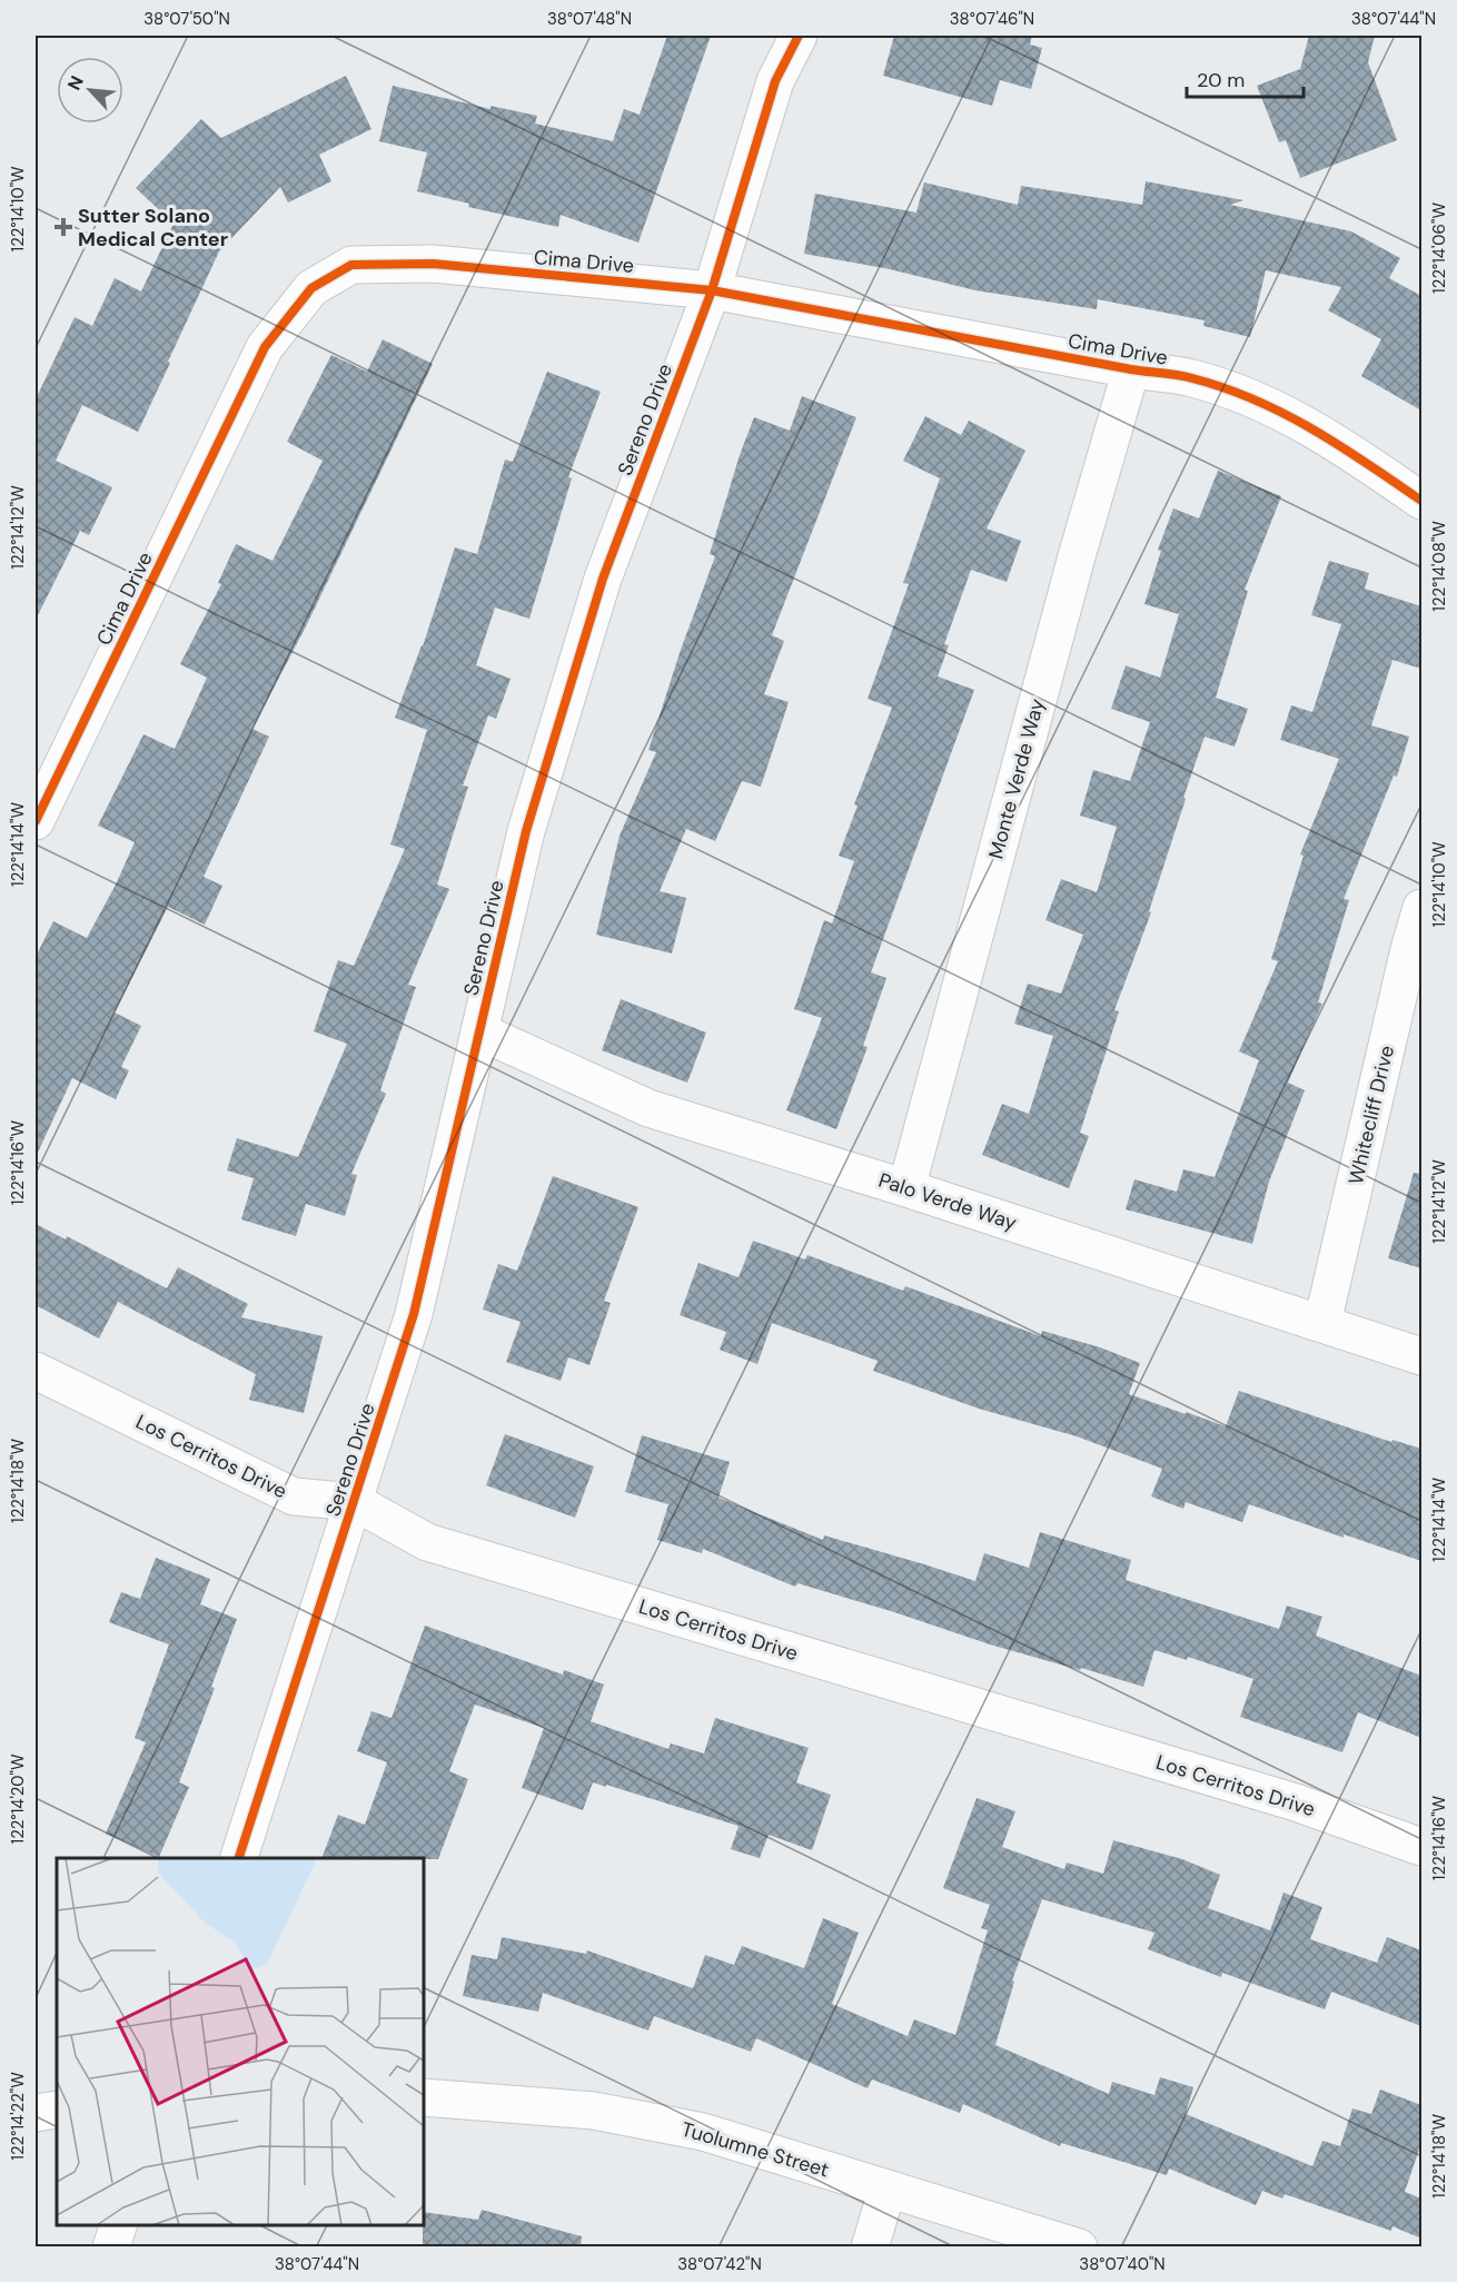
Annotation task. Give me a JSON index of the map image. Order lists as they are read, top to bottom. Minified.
{"streets":{"street":["Cima Drive","Sereno Drive","Monte Verde Way","Whitecliff Drive","Palo Verde Way","Los Cerritos Drive","Tuolumne Street"]},"crossings":[["Cima Drive","Sereno Drive"],["Cima Drive","Monte Verde Way"],["Sereno Drive","Palo Verde Way"],["Sereno Drive","Los Cerritos Drive"],["Monte Verde Way","Palo Verde Way"],["Whitecliff Drive","Palo Verde Way"]],"places":{"health":["Sutter Solano Medical Center"]},"scale_bar":"20 m","north":"top left","coordinates":["38°07'50\"N","38°07'48\"N","38°07'46\"N","38°07'44\"N","122°14'10\"W","122°14'06\"W","122°14'12\"W","122°14'08\"W","122°14'14\"W","122°14'16\"W","122°14'18\"W","122°14'20\"W","122°14'22\"W","38°07'42\"N","38°07'40\"N"]}
